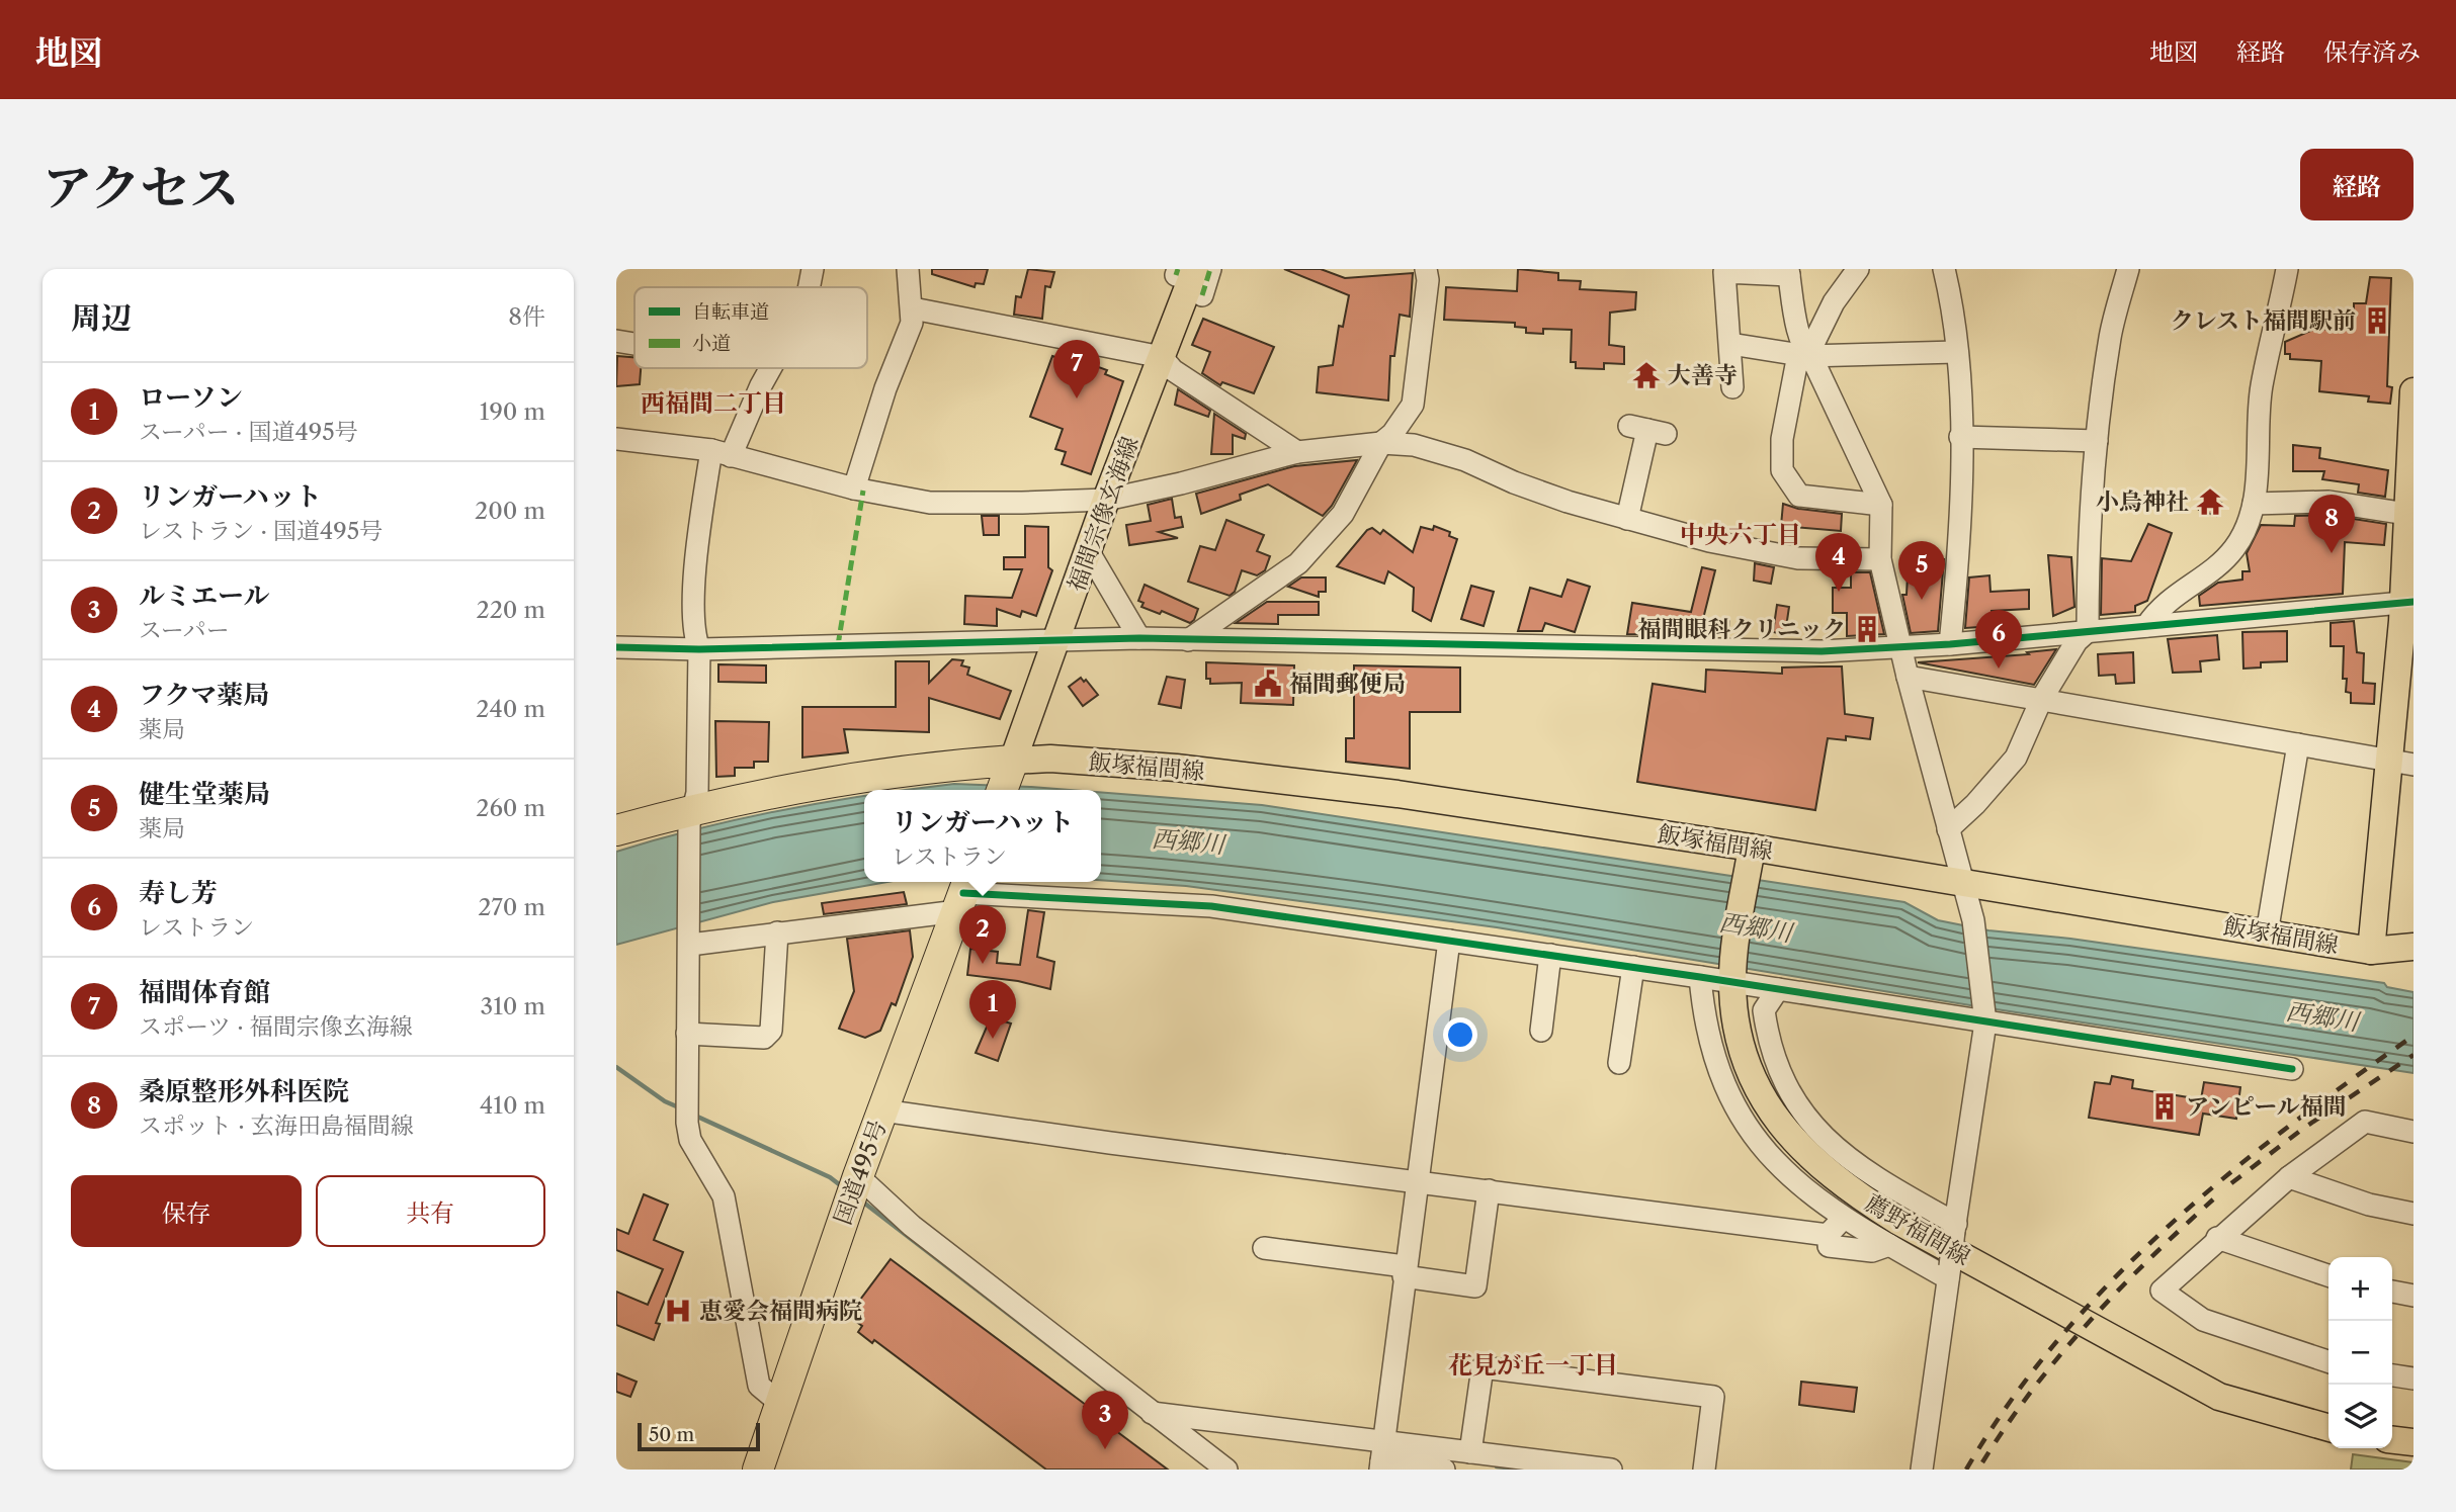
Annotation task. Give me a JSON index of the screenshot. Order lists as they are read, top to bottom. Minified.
{"streets":{"highway":["国道495号"],"main road":["福間宗像玄海線","飯塚福間線","薦野福間線"]},"crossings":[["福間宗像玄海線","飯塚福間線"],["飯塚福間線","薦野福間線"]],"districts":["西福間二丁目","中央六丁目","花見が丘一丁目"],"water":["西郷川"],"places":{"building":["クレスト福間駅前","福間眼科クリニック","アンピール福間"],"temple":["大善寺","小烏神社"],"public building":["福間郵便局"],"hospital":["恵愛会福間病院"]},"legend":["自転車道","小道"],"scale_bar":"50 m","page":{"header":"地図","nav":["地図","経路","保存済み"],"title":"アクセス","buttons":["経路",["保存","共有"]],"heading":["周辺","8件"],"pins":["7","8","4","5","6","2","1","3"],"list":[{"mark":"1","name":"ローソン","note":"スーパー · 国道495号","value":"190 m"},{"mark":"2","name":"リンガーハット","note":"レストラン · 国道495号","value":"200 m"},{"mark":"3","name":"ルミエール","note":"スーパー","value":"220 m"},{"mark":"4","name":"フクマ薬局","note":"薬局","value":"240 m"},{"mark":"5","name":"健生堂薬局","note":"薬局","value":"260 m"},{"mark":"6","name":"寿し芳","note":"レストラン","value":"270 m"},{"mark":"7","name":"福間体育館","note":"スポーツ · 福間宗像玄海線","value":"310 m"},{"mark":"8","name":"桑原整形外科医院","note":"スポット · 玄海田島福間線","value":"410 m"}],"popup":["リンガーハット","レストラン"],"map_buttons":["+","−"],"scale":"50 m"}}
